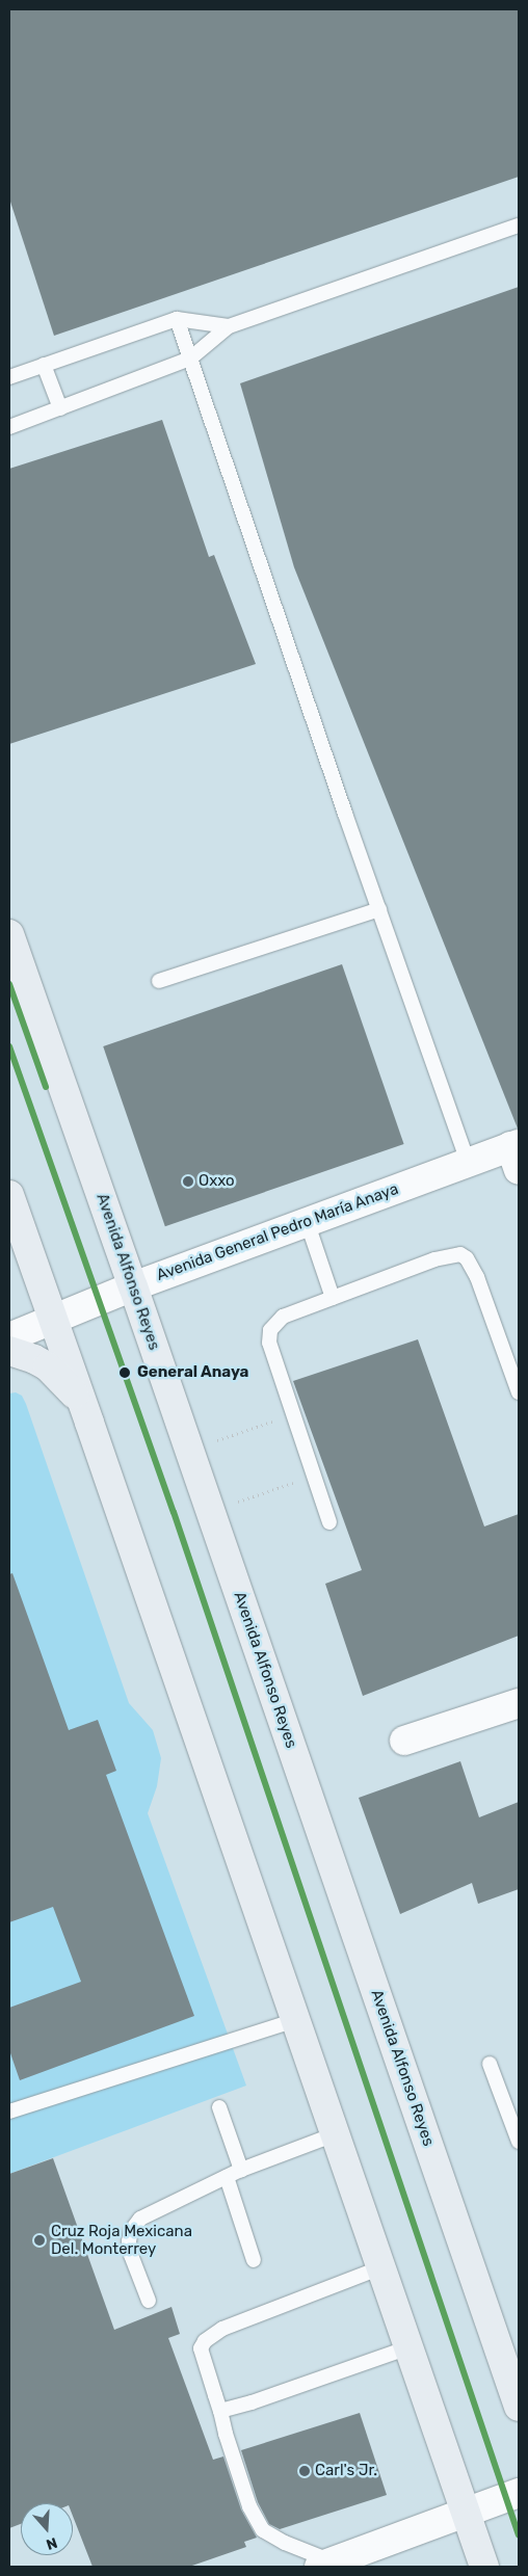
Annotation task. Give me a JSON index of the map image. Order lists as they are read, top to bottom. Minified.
{"streets":{"highway":["Avenida Alfonso Reyes"],"street":["Avenida General Pedro María Anaya"]},"crossings":[["Avenida General Pedro María Anaya","Avenida Alfonso Reyes"]],"places":["Oxxo","General Anaya","Cruz Roja Mexicana Del. Monterrey","Carl's Jr."],"north":"bottom"}
